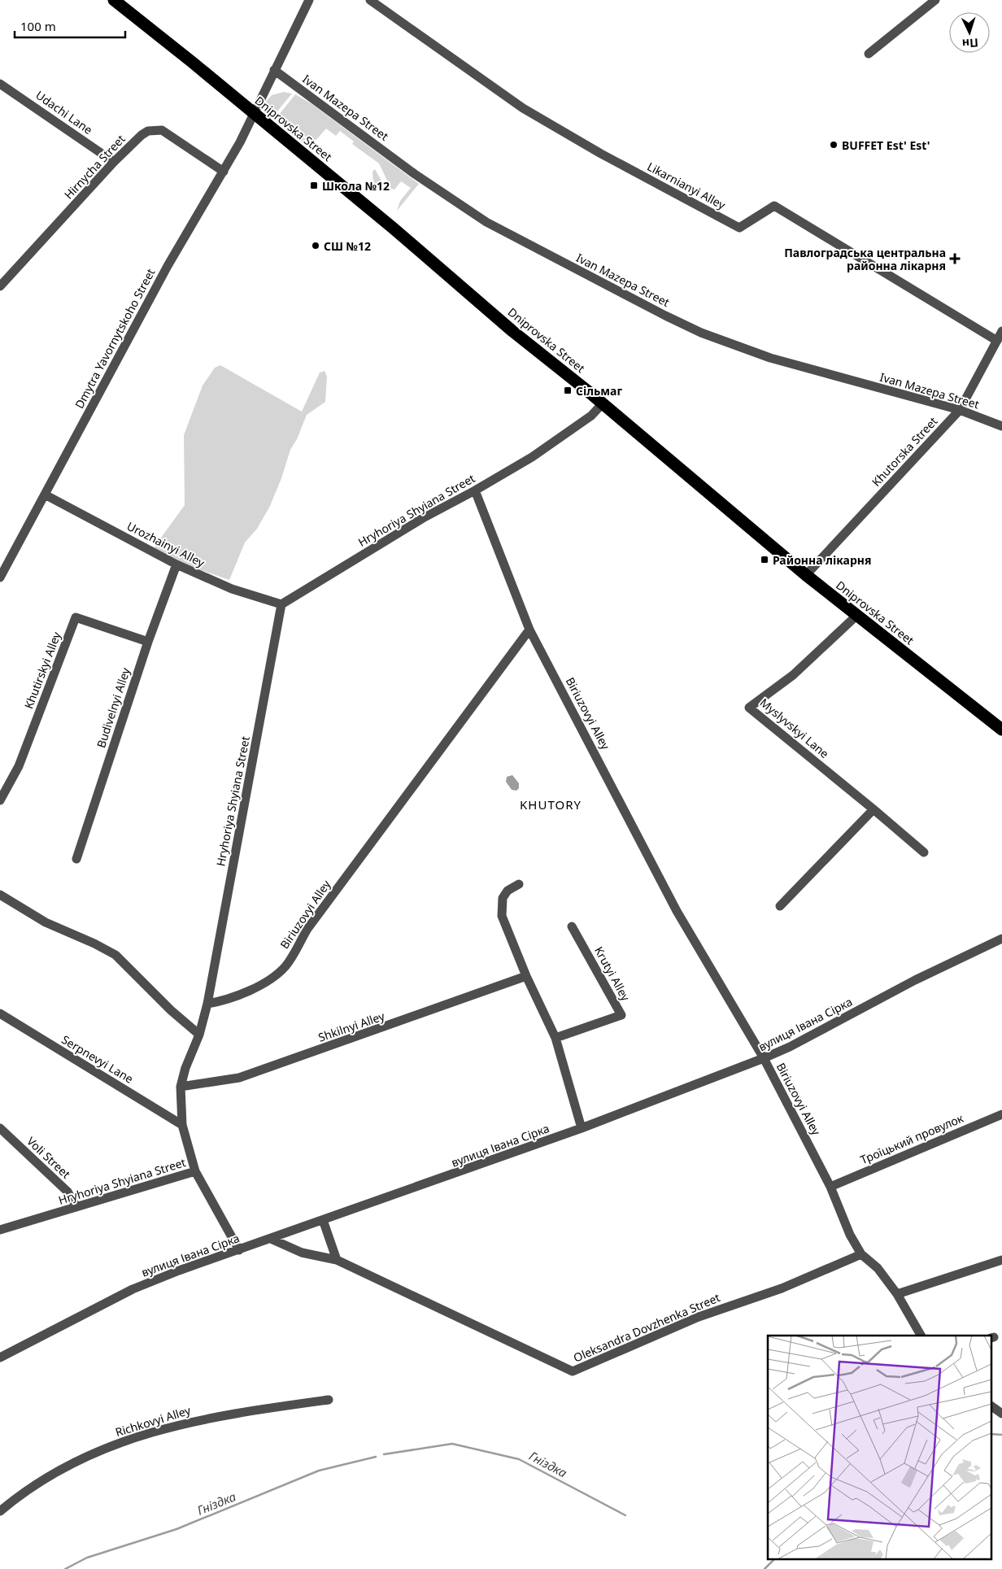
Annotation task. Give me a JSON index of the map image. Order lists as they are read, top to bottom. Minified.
{"streets":{"highway":["Dniprovska Street"],"street":["Ivan Mazepa Street","Udachi Lane","Hirnycha Street","Likarnianyi Alley","Dmytra Yavornytskoho Street","Khutorska Street","Hryhoriya Shyiana Street","Urozhainyi Alley","Khutirskyi Alley","Budivelnyi Alley","Biriuzovyi Alley","Myslyvskyi Lane","Krutyi Alley","вулиця Івана Сірка","Shkilnyi Alley","Serpnevyi Lane","Троїцький провулок","Voli Street","Oleksandra Dovzhenka Street","Richkovyi Alley"]},"crossings":[["Ivan Mazepa Street","Dmytra Yavornytskoho Street"],["Ivan Mazepa Street","Khutorska Street"],["Udachi Lane","Hirnycha Street"],["Dniprovska Street","Dmytra Yavornytskoho Street"],["Dniprovska Street","Khutorska Street"],["Dniprovska Street","Hryhoriya Shyiana Street"],["Dniprovska Street","Myslyvskyi Lane"],["Hirnycha Street","Dmytra Yavornytskoho Street"],["Likarnianyi Alley","Khutorska Street"],["Dmytra Yavornytskoho Street","Urozhainyi Alley"],["Hryhoriya Shyiana Street","Urozhainyi Alley"],["Hryhoriya Shyiana Street","Biriuzovyi Alley"],["Hryhoriya Shyiana Street","Shkilnyi Alley"],["Hryhoriya Shyiana Street","Serpnevyi Lane"],["Hryhoriya Shyiana Street","Voli Street"],["Urozhainyi Alley","Budivelnyi Alley"],["Khutirskyi Alley","Budivelnyi Alley"],["Biriuzovyi Alley","вулиця Івана Сірка"],["Biriuzovyi Alley","Троїцький провулок"],["Biriuzovyi Alley","Oleksandra Dovzhenka Street"],["вулиця Івана Сірка","Oleksandra Dovzhenka Street"]],"districts":["KHUTORY"],"water":["Гніздка"],"places":{"other":["BUFFET Est' Est'","СШ №12"],"transit":["Школа №12","Сільмаг","Районна лікарня"],"health":["Павлоградська центральна районна лікарня"]},"scale_bar":"100 m","north":"bottom"}
